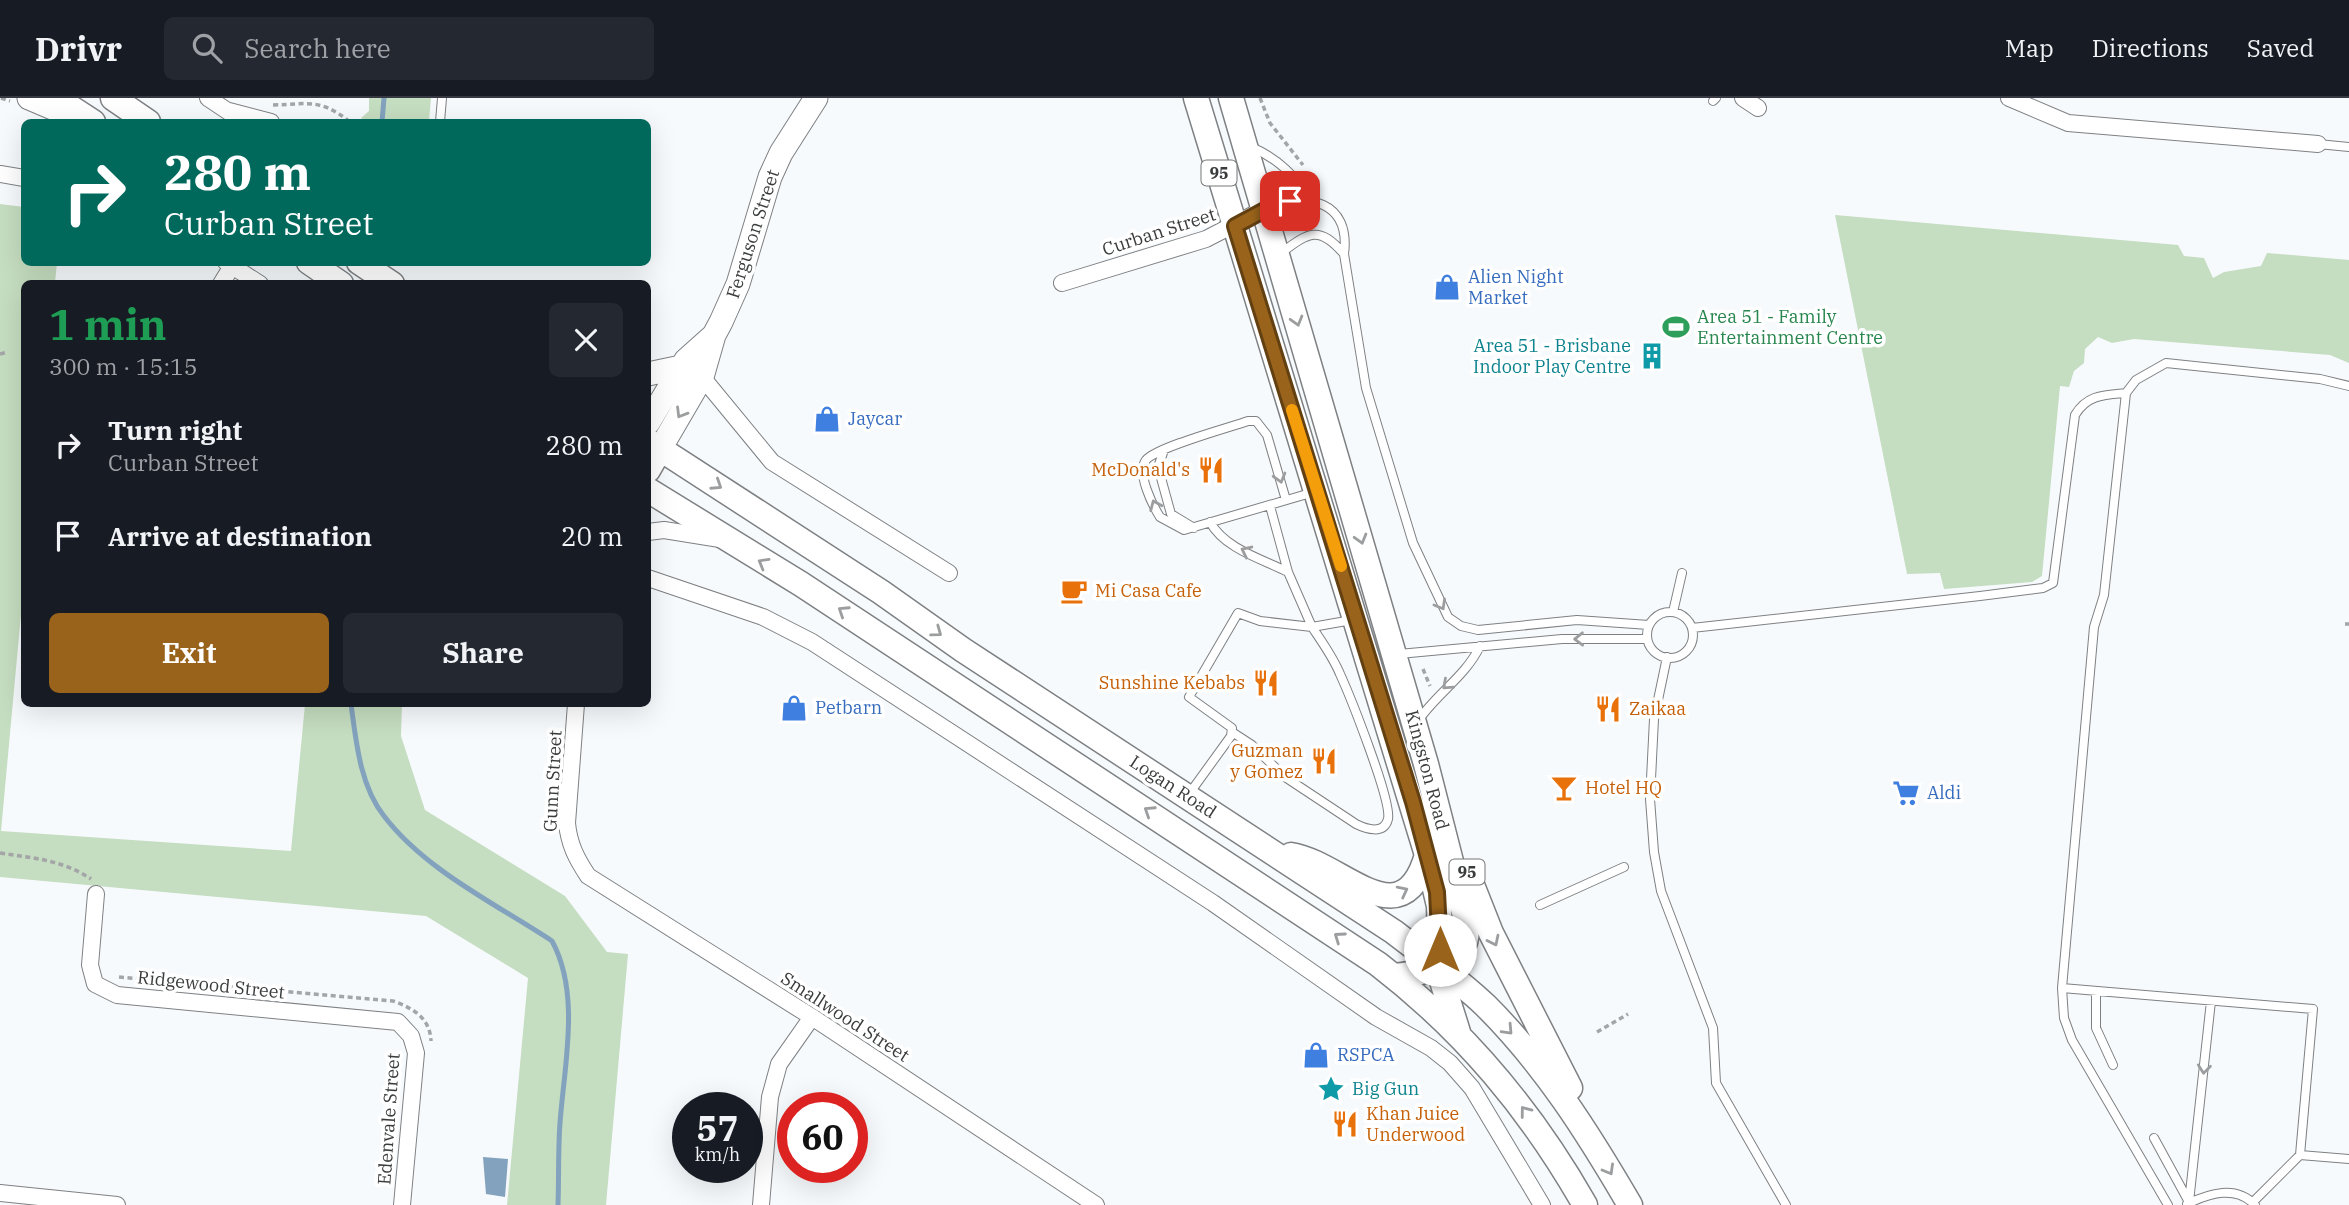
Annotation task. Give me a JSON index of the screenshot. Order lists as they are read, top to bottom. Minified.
{"streets":{"main road":["95","Kingston Road","Logan Road"],"street":["Curban Street","Ferguson Street","Gunn Street","Ridgewood Street","Smallwood Street","Edenvale Street"]},"crossings":[["95","Kingston Road"],["95","Logan Road"],["Curban Street","Kingston Road"],["Ferguson Street","Logan Road"],["Kingston Road","Logan Road"],["Gunn Street","Smallwood Street"],["Ridgewood Street","Edenvale Street"]],"places":{"shop":["Alien Night Market","Jaycar","Petbarn","RSPCA"],"sports":["Area 51 - Family Entertainment Centre"],"building":["Area 51 - Brisbane Indoor Play Centre"],"restaurant":["McDonald's","Sunshine Kebabs","Zaikaa","Guzman y Gomez","Khan Juice Underwood"],"cafe":["Mi Casa Cafe"],"bar":["Hotel HQ"],"supermarket":["Aldi"],"place":["Big Gun"]},"page":{"header":"Drivr","search":"Search here","nav":["Map","Directions","Saved"],"turn":["280 m","Curban Street"],"heading":["1 min","300 m · 15:15"],"list":[{"name":"Turn right","note":"Curban Street","value":"280 m"},{"name":"Arrive at destination","value":"20 m"}],"buttons":["Exit","Share"],"speed":"57 km/h","limit":"60"}}
